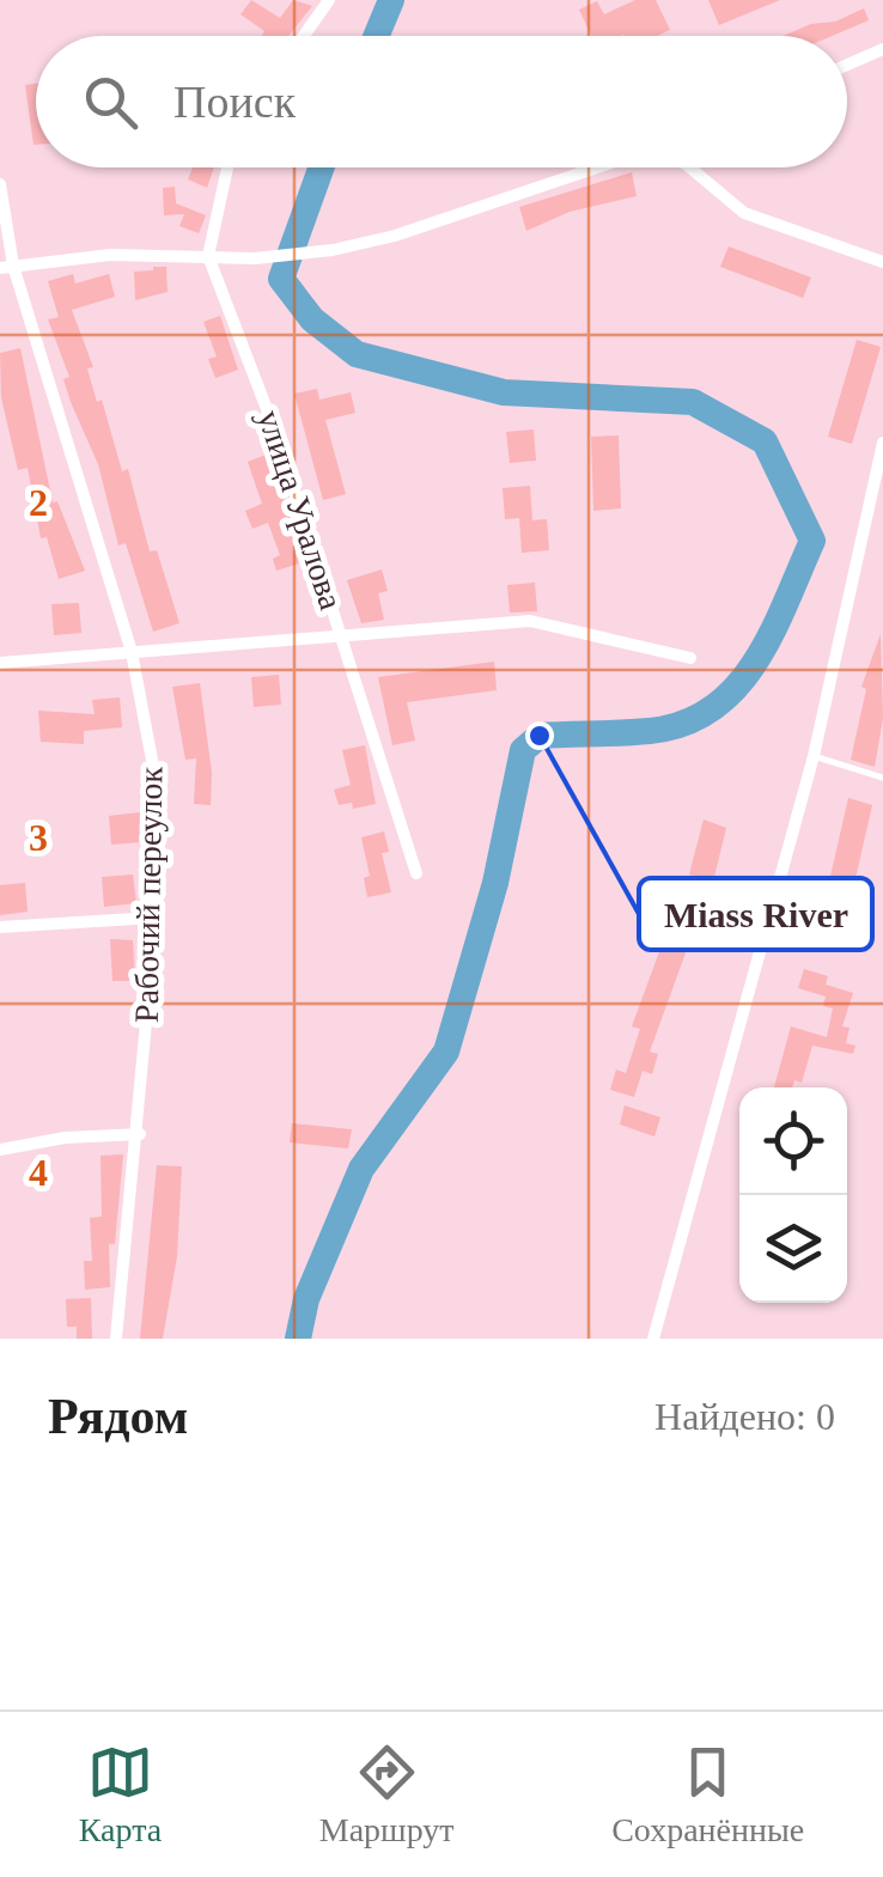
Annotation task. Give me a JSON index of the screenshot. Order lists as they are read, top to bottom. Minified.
{"streets":{"street":["улица Уралова","Рабочий переулок"]},"places":["Miass River"],"page":{"search":"Поиск","heading":["Рядом","Найдено: 0"],"nav":["Карта","Маршрут","Сохранённые"]},"grid":{"rows":["2","3","4"]}}
